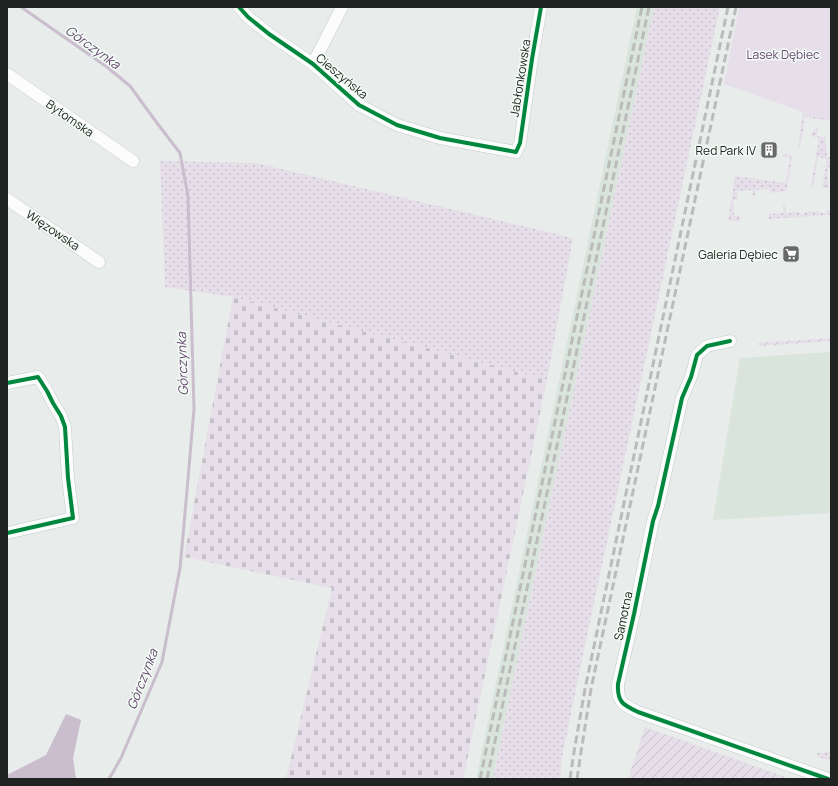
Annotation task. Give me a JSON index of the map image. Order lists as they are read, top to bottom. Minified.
{"streets":{"street":["Cieszyńska","Jabłonkowska","Bytomska","Więzowska","Samotna"]},"crossings":[["Cieszyńska","Jabłonkowska"]],"water":["Górczynka"],"parks":["Lasek Dębiec"],"places":{"building":["Red Park IV"],"supermarket":["Galeria Dębiec"]}}
